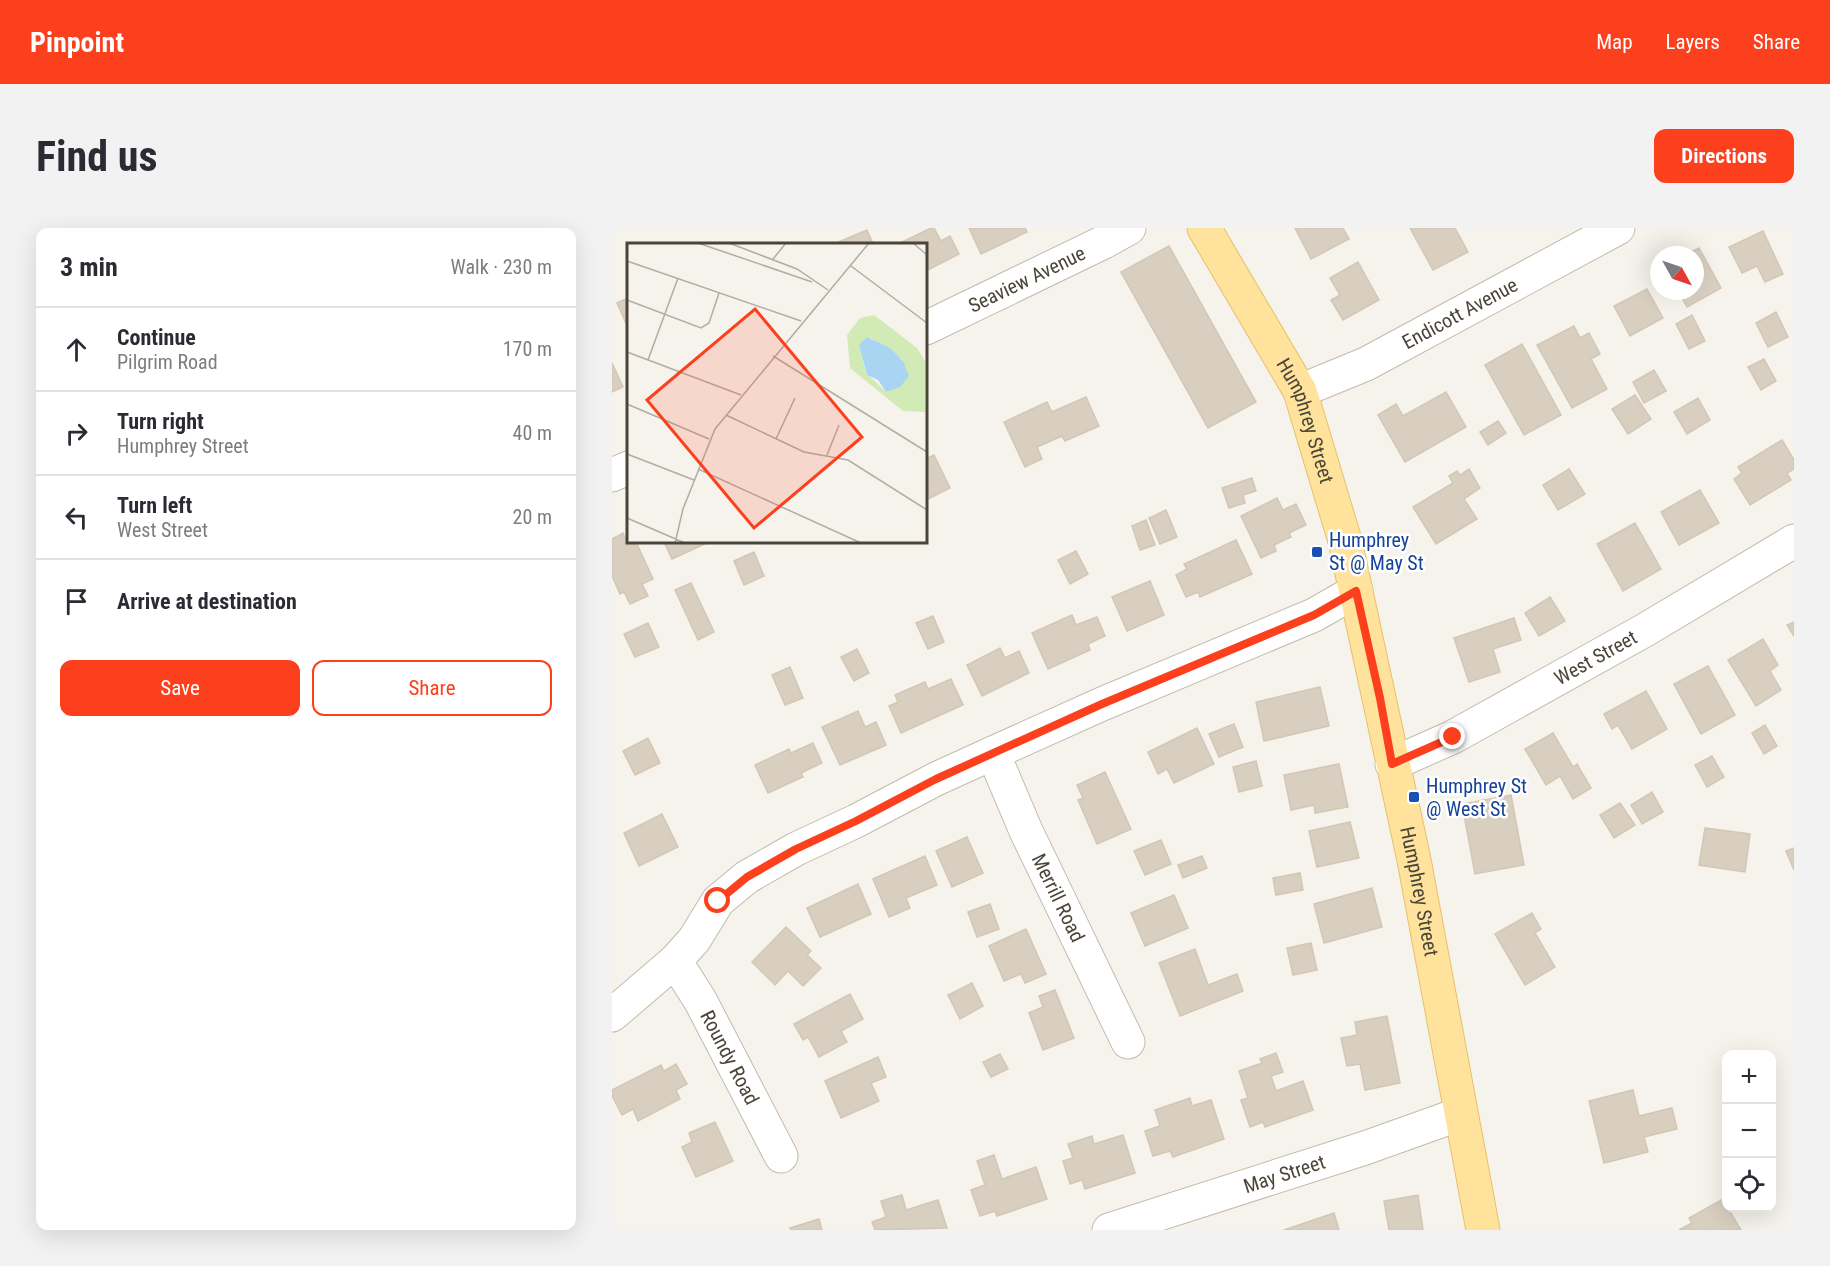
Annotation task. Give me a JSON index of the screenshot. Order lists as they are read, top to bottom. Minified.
{"streets":{"main road":["Humphrey Street"],"street":["Seaview Avenue","Endicott Avenue","West Street","Merrill Road","Roundy Road","May Street"]},"crossings":[["Endicott Avenue","Humphrey Street"],["Humphrey Street","West Street"],["Humphrey Street","May Street"]],"places":{"transit":["Humphrey St @ May St","Humphrey St @ West St"]},"north":"bottom right","page":{"header":"Pinpoint","nav":["Map","Layers","Share"],"buttons":["Directions",["Save","Share"]],"title":"Find us","heading":["3 min","Walk · 230 m"],"list":[["Continue","Pilgrim Road","170 m"],["Turn right","Humphrey Street","40 m"],["Turn left","West Street","20 m"],"Arrive at destination"],"map_buttons":["+","−"]}}
